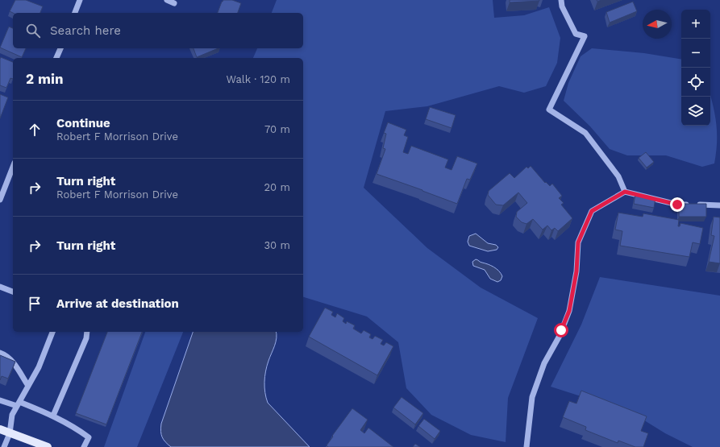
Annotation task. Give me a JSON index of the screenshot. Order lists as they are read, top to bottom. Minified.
{"north":"left","page":{"map_buttons":["+","−"],"search":"Search here","heading":["2 min","Walk · 120 m"],"list":[["Continue","Robert F Morrison Drive","70 m"],["Turn right","Robert F Morrison Drive","20 m"],["Turn right","30 m"],"Arrive at destination"]}}
